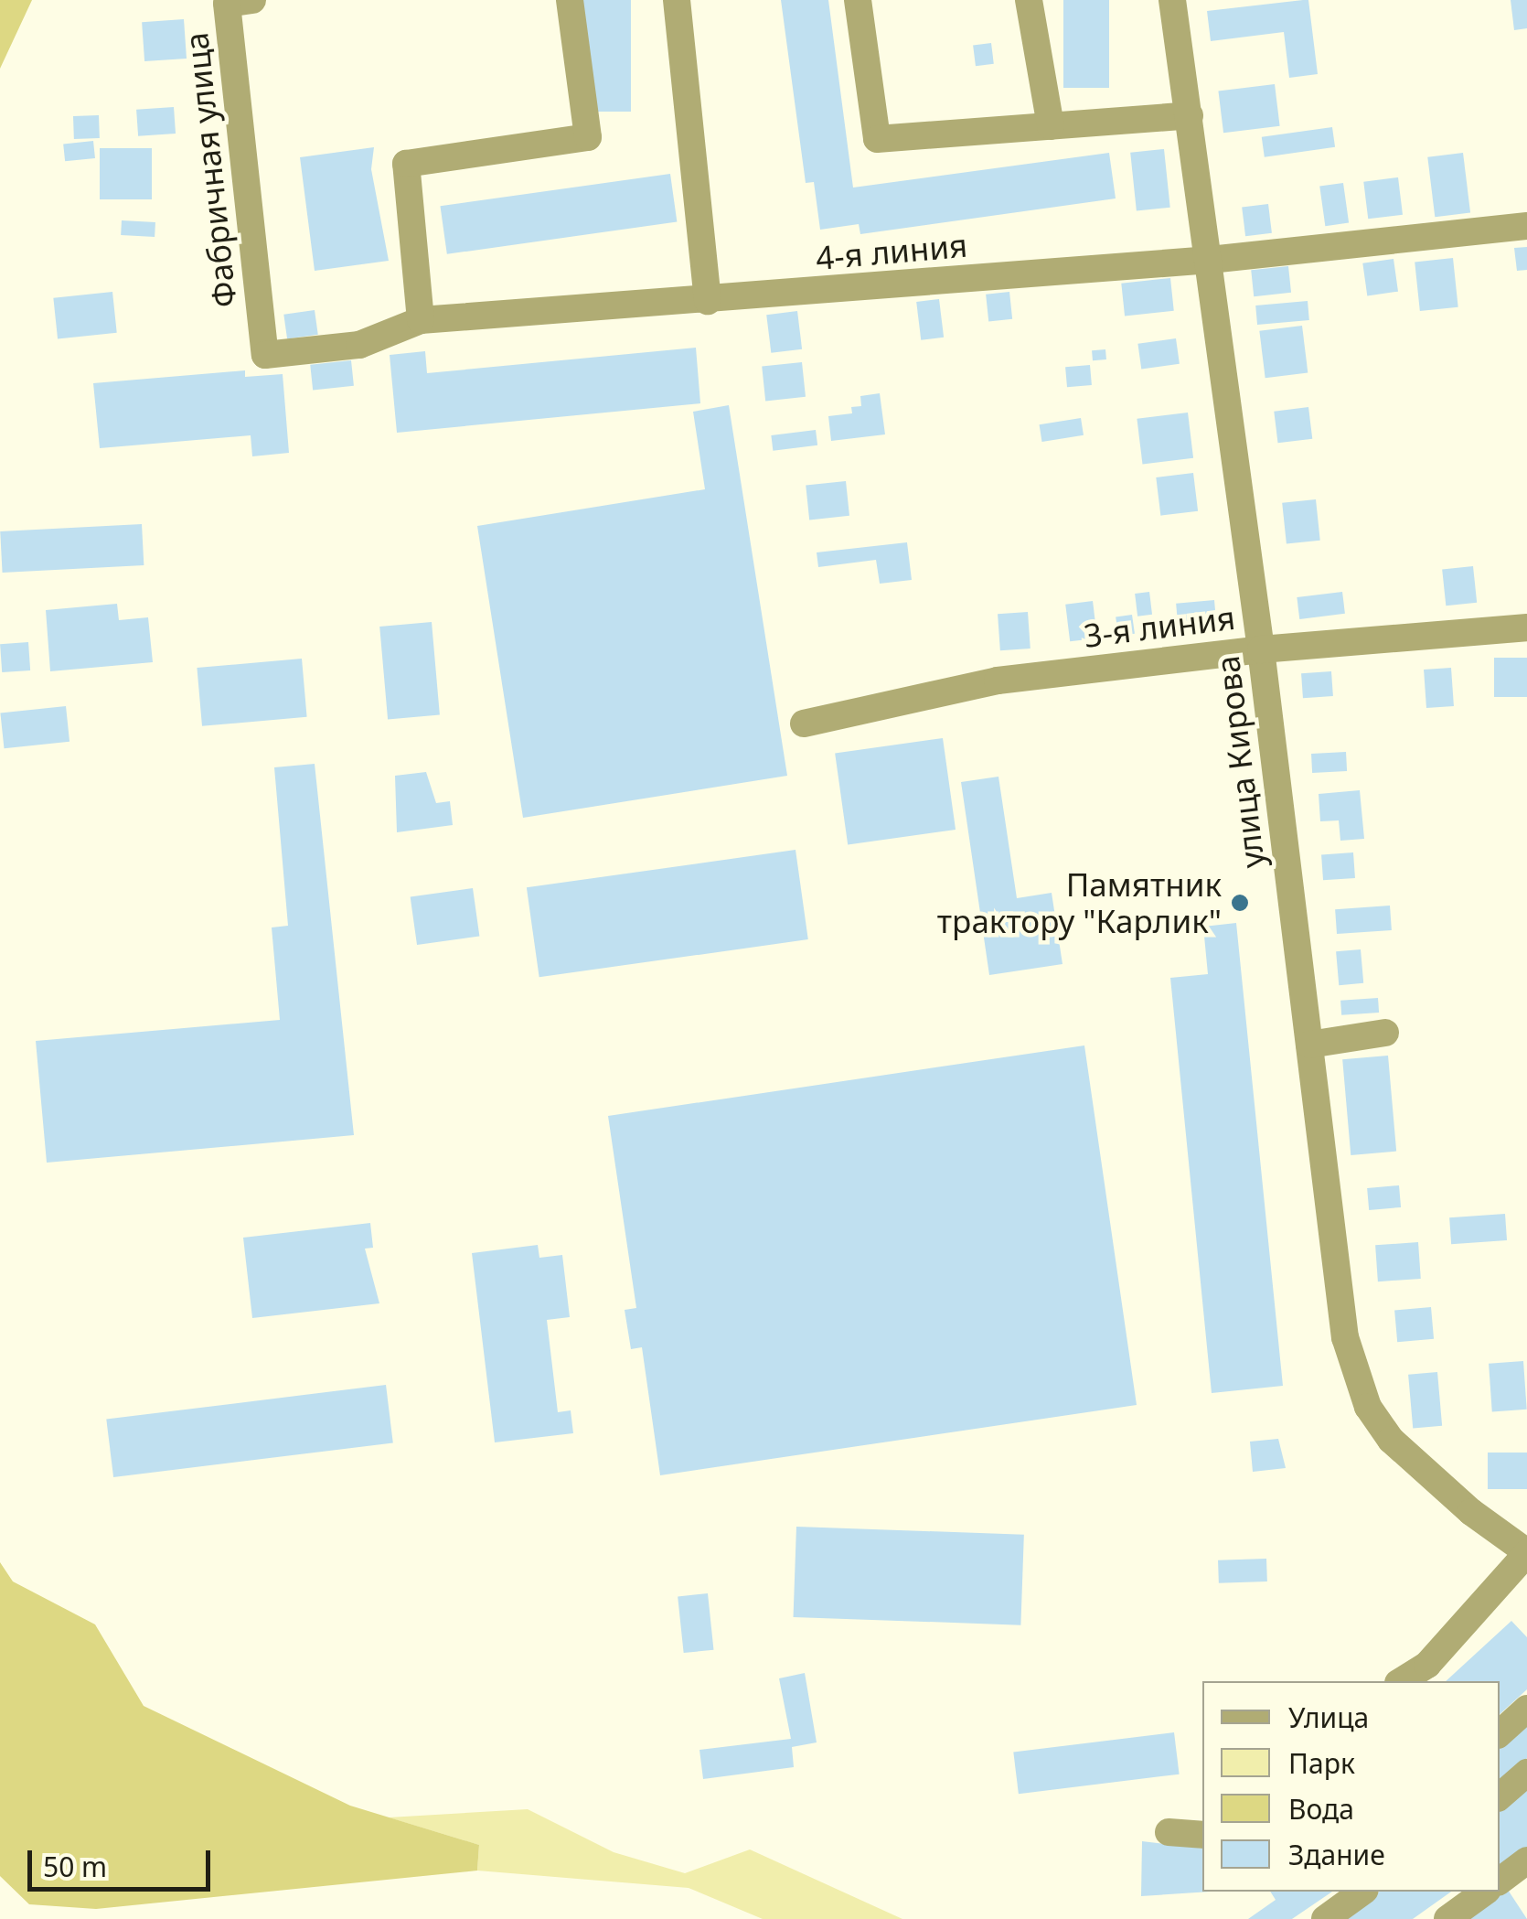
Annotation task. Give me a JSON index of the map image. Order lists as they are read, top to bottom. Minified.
{"streets":{"street":["Фабричная улица","4-я линия","3-я линия","улица Кирова"]},"crossings":[["Фабричная улица","4-я линия"],["4-я линия","улица Кирова"],["3-я линия","улица Кирова"]],"places":["Памятник трактору \"Карлик\""],"legend":["Улица","Парк","Вода","Здание"],"scale_bar":"50 m"}
